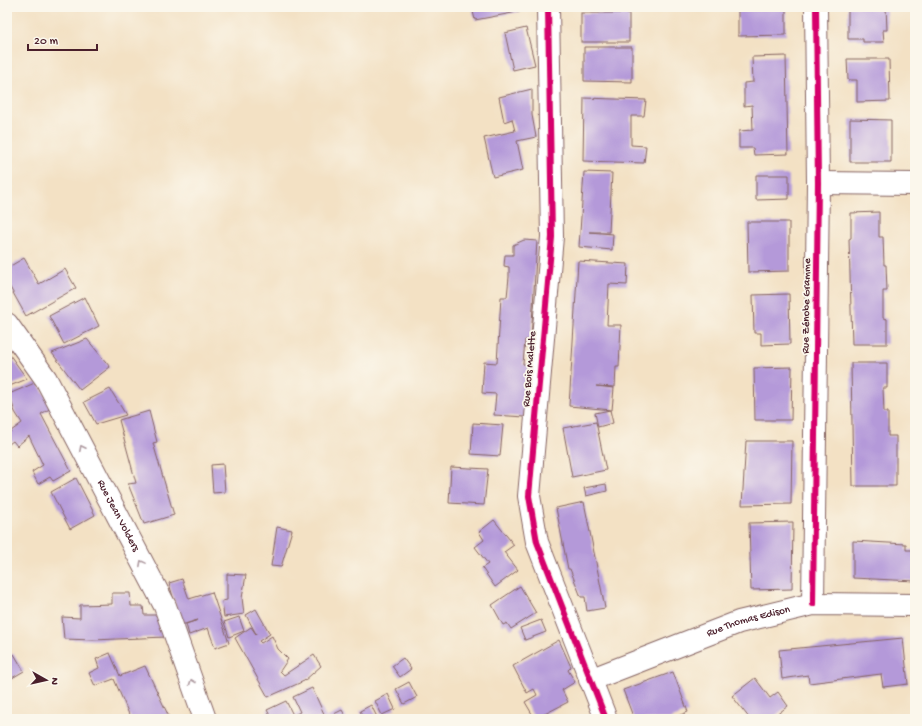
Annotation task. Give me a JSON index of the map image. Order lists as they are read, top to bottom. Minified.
{"streets":{"street":["Rue Zénobe Gramme","Rue Bois Malette","Rue Jean Volders","Rue Thomas Edison"]},"crossings":[["Rue Zénobe Gramme","Rue Thomas Edison"],["Rue Bois Malette","Rue Thomas Edison"]],"one_way":["Rue Jean Volders"],"scale_bar":"20 m","north":"right"}
